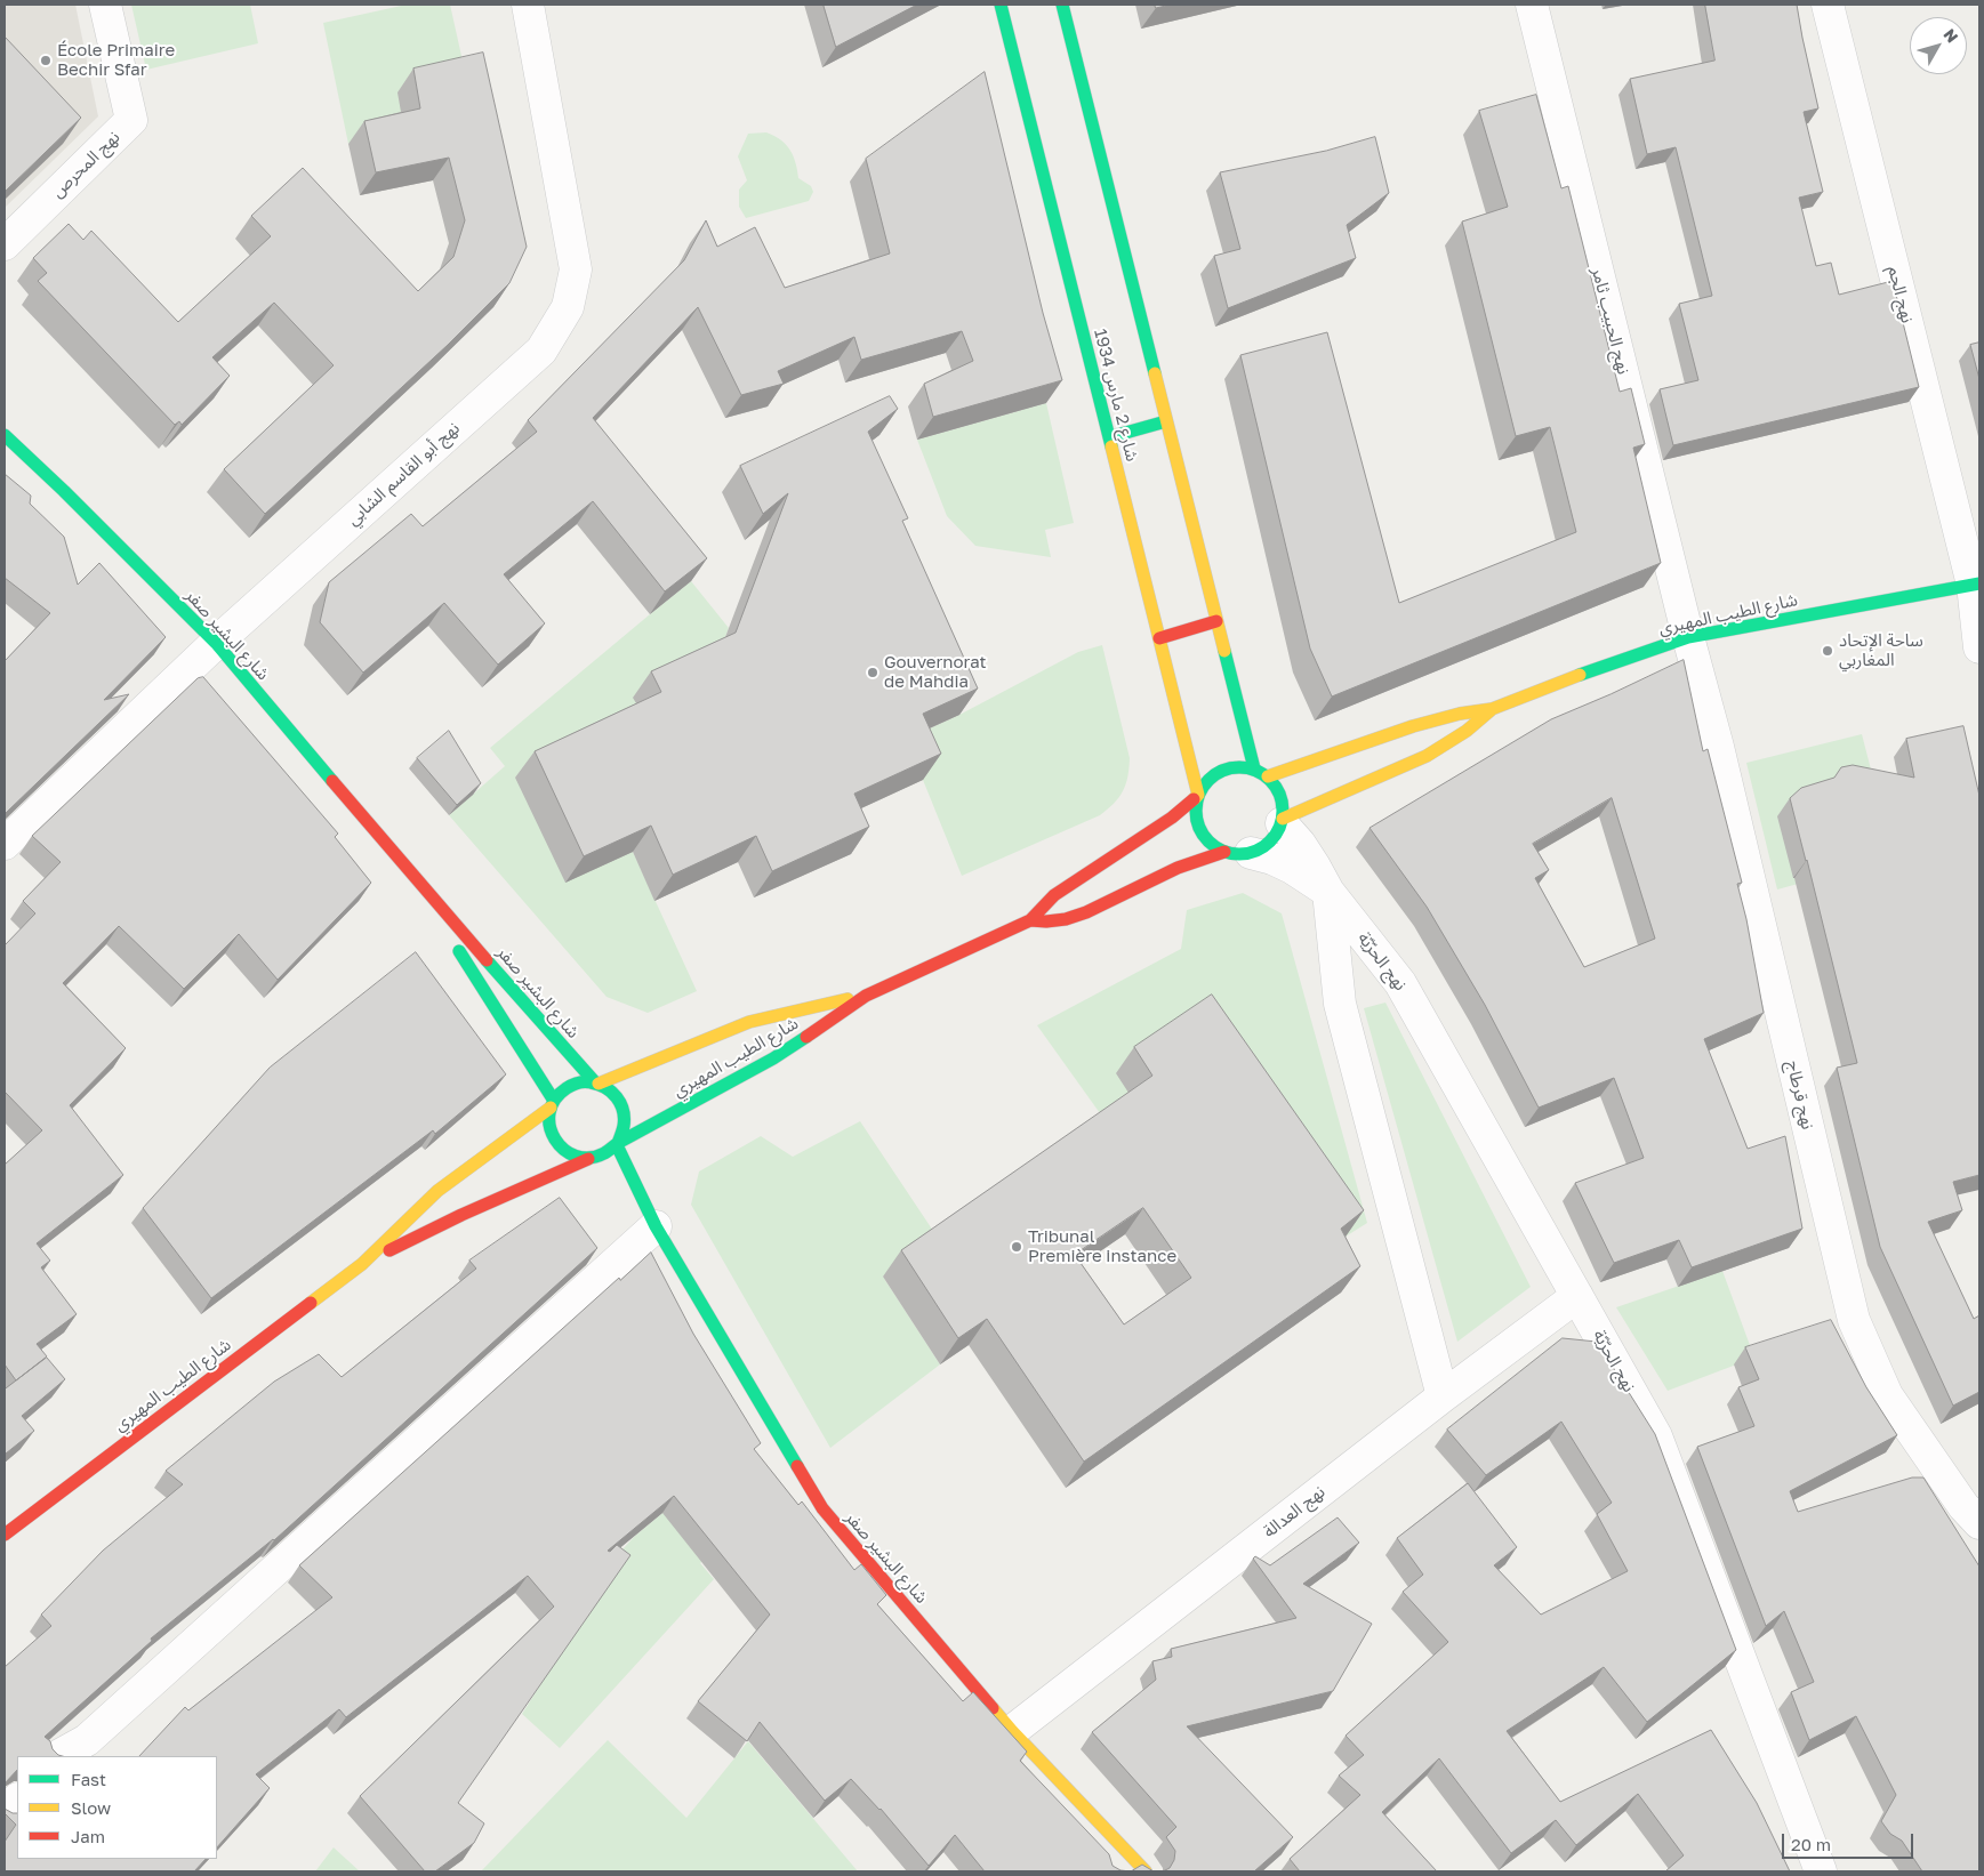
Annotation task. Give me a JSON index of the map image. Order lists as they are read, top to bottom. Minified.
{"streets":{"street":["نهج المحرص","نهج الجم","نهج الحبيب ثامر","شارع 2 مارس 1934","نهج أبو القاسم الشابي","شارع الطيب المهيري","شارع البشير صفر","نهج الحرّيّة","نهج قرطاج","نهج العدالة"]},"crossings":[["نهج الجم","شارع الطيب المهيري"],["نهج الحبيب ثامر","شارع الطيب المهيري"],["نهج الحبيب ثامر","نهج قرطاج"],["شارع 2 مارس 1934","شارع الطيب المهيري"],["نهج أبو القاسم الشابي","شارع البشير صفر"],["شارع الطيب المهيري","شارع البشير صفر"],["شارع الطيب المهيري","نهج قرطاج"],["شارع البشير صفر","نهج العدالة"],["نهج الحرّيّة","نهج العدالة"]],"places":["École Primaire Bechir Sfar","ساحة الإتحاد المغاربي","Gouvernorat de Mahdia","Tribunal Première instance"],"legend":["Fast","Slow","Jam"],"scale_bar":"20 m","north":"top right"}
